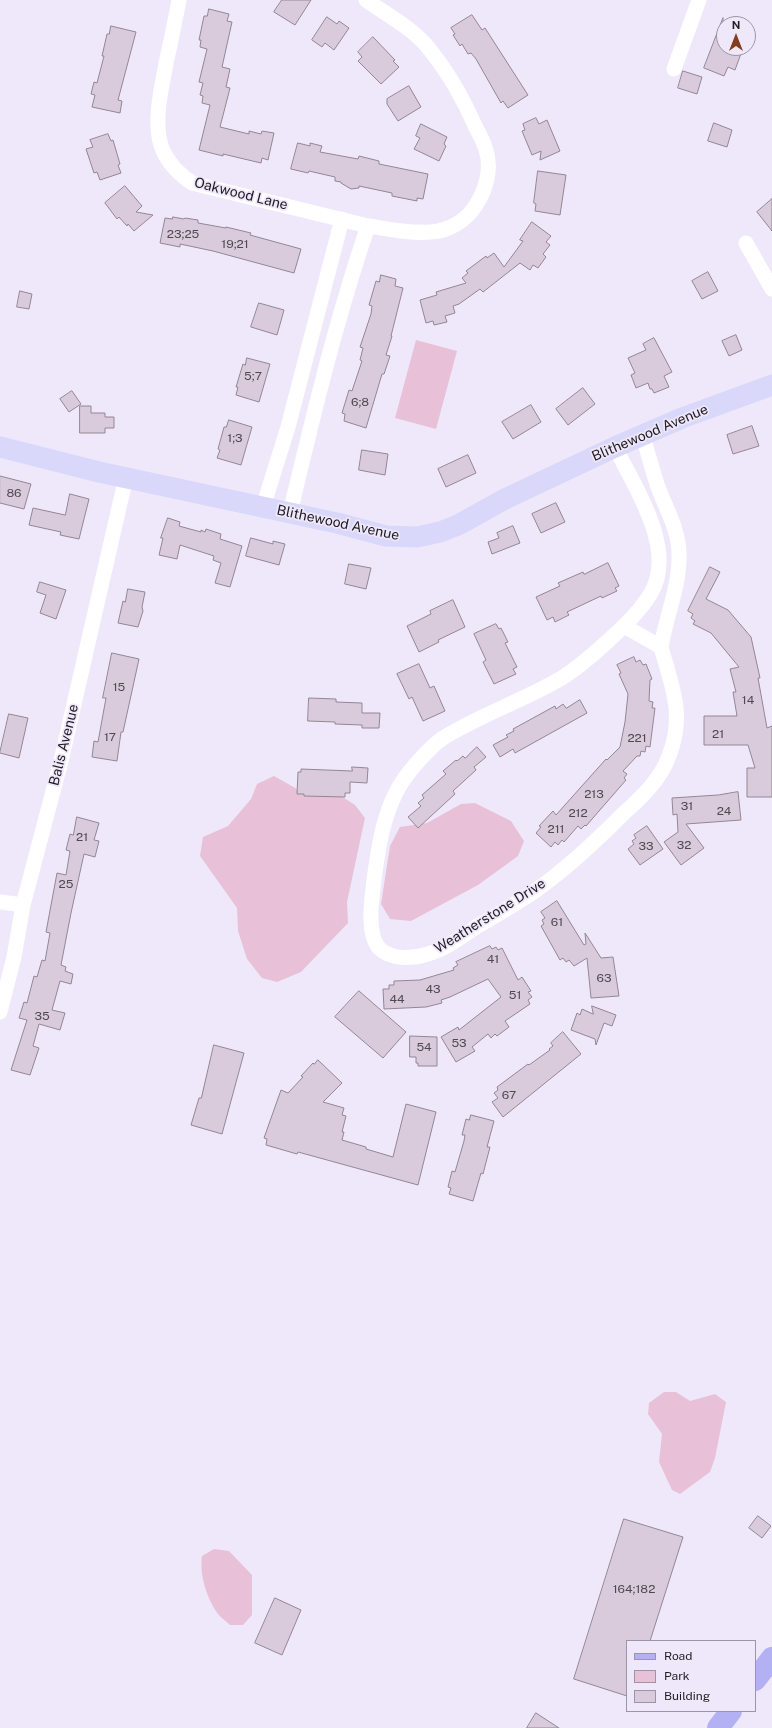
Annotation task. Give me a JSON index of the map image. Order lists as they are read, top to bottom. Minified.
{"streets":{"street":["Oakwood Lane","Blithewood Avenue","Balis Avenue","Weatherstone Drive"]},"crossings":[["Blithewood Avenue","Balis Avenue"],["Blithewood Avenue","Weatherstone Drive"]],"house_numbers":["23;25","19;21","5;7","6;8","1;3","86","15","14","21","17","221","213","31","24","212","211","21","32","33","25","61","41","63","43","51","44","35","53","54","67","164;182"],"legend":["Road","Park","Building"],"north":"top"}
